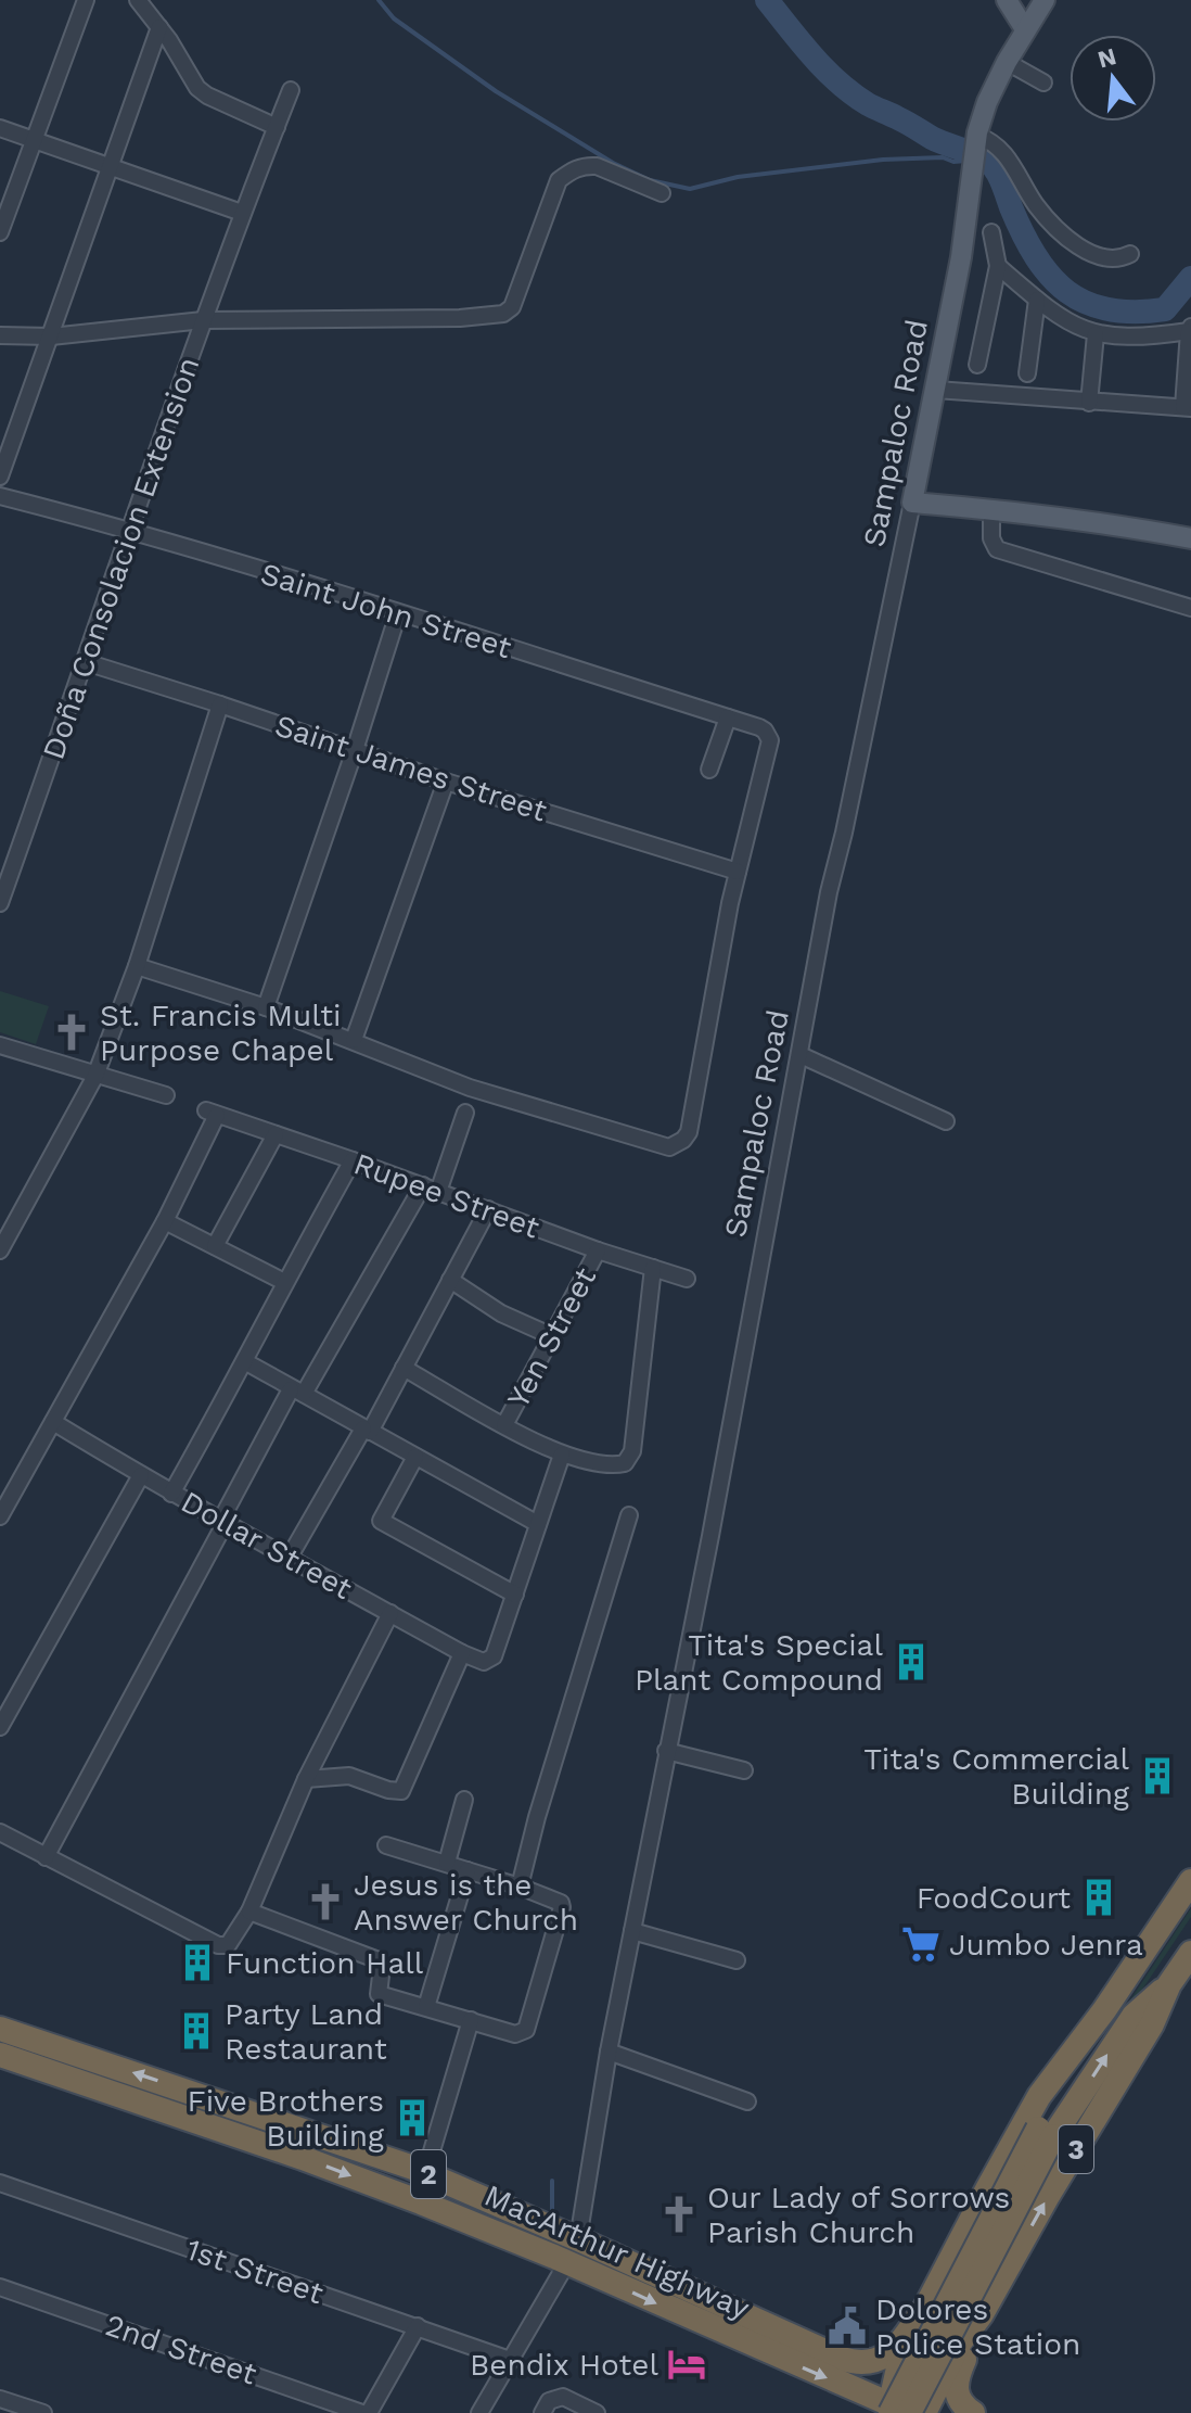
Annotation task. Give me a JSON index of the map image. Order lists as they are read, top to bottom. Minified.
{"streets":{"highway":["3","2","MacArthur Highway"],"main road":["Sampaloc Road"],"street":["Doña Consolacion Extension","Saint John Street","Saint James Street","Rupee Street","Yen Street","Dollar Street","1st Street","2nd Street"]},"crossings":[["Sampaloc Road","MacArthur Highway"],["Doña Consolacion Extension","Saint John Street"],["Doña Consolacion Extension","Saint James Street"],["Saint John Street","Saint James Street"],["Rupee Street","Yen Street"],["3","MacArthur Highway"]],"places":{"church":["St. Francis Multi Purpose Chapel","Jesus is the Answer Church","Our Lady of Sorrows Parish Church"],"building":["Tita's Special Plant Compound","Tita's Commercial Building","FoodCourt","Function Hall","Party Land Restaurant","Five Brothers Building"],"supermarket":["Jumbo Jenra"],"public building":["Dolores Police Station"],"hotel":["Bendix Hotel"]},"north":"top"}
